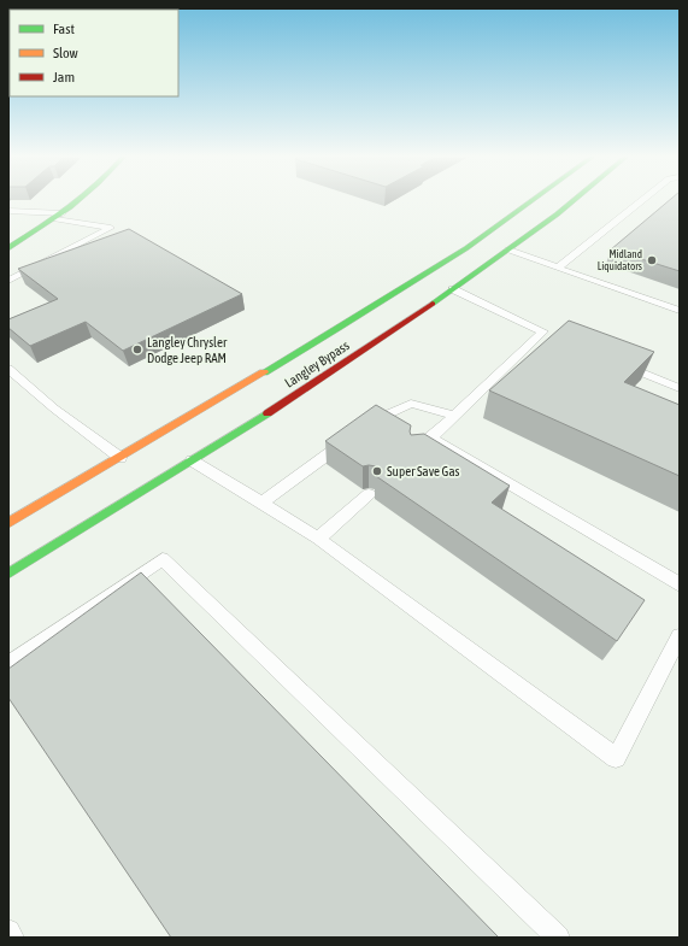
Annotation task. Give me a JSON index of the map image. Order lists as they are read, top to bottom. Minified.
{"streets":{"main road":["Langley Bypass"]},"places":["Midland Liquidators","Langley Chrysler Dodge Jeep RAM","Super Save Gas"],"legend":["Fast","Slow","Jam"]}
